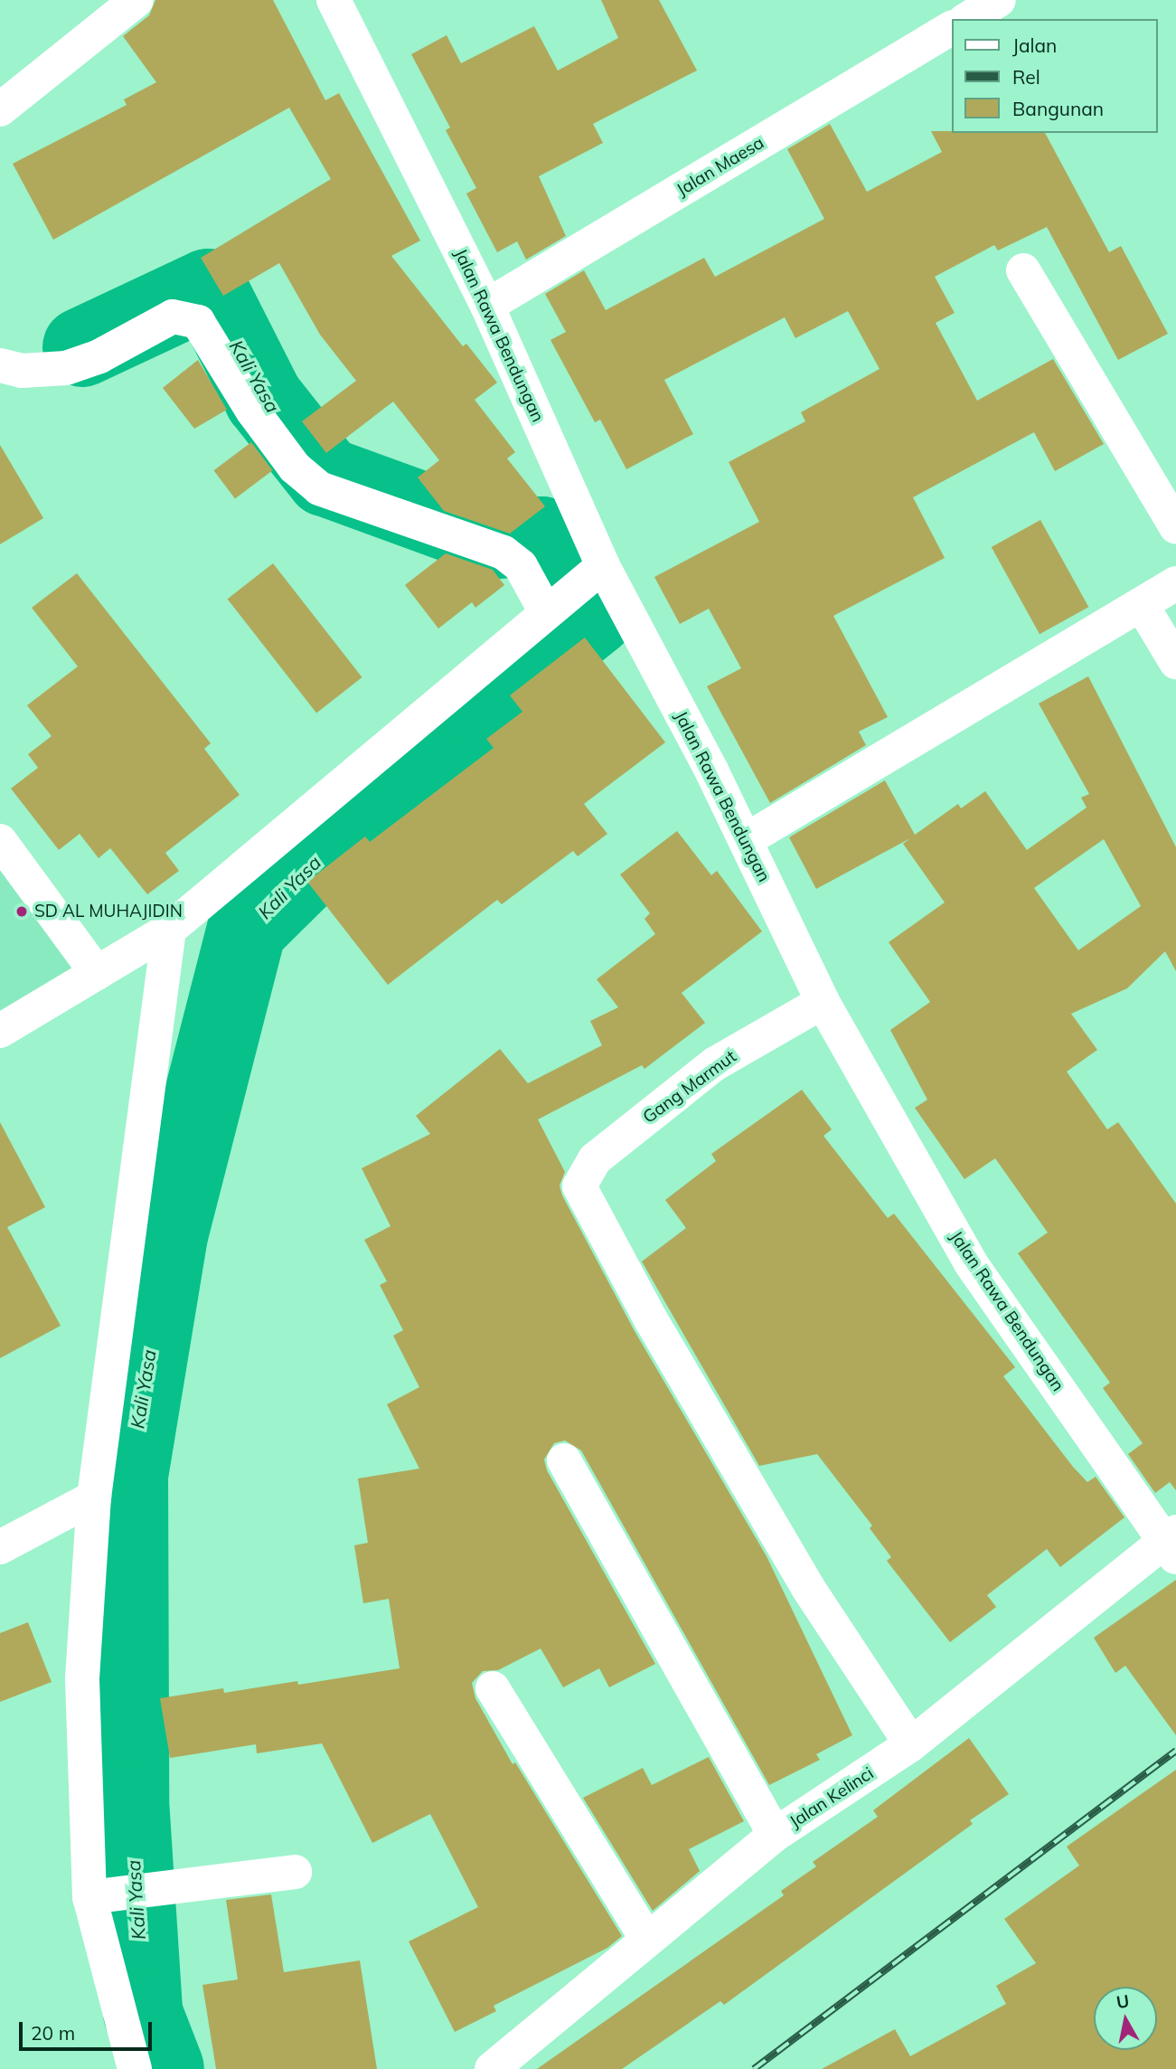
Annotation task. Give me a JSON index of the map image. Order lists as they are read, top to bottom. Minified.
{"streets":{"street":["Jalan Maesa","Jalan Rawa Bendungan","Gang Marmut","Jalan Kelinci"]},"crossings":[["Jalan Maesa","Jalan Rawa Bendungan"],["Jalan Rawa Bendungan","Gang Marmut"],["Jalan Rawa Bendungan","Jalan Kelinci"],["Gang Marmut","Jalan Kelinci"]],"water":["Kali Yasa"],"places":["SD AL MUHAJIDIN"],"legend":["Jalan","Rel","Bangunan"],"scale_bar":"20 m","north":"top"}
